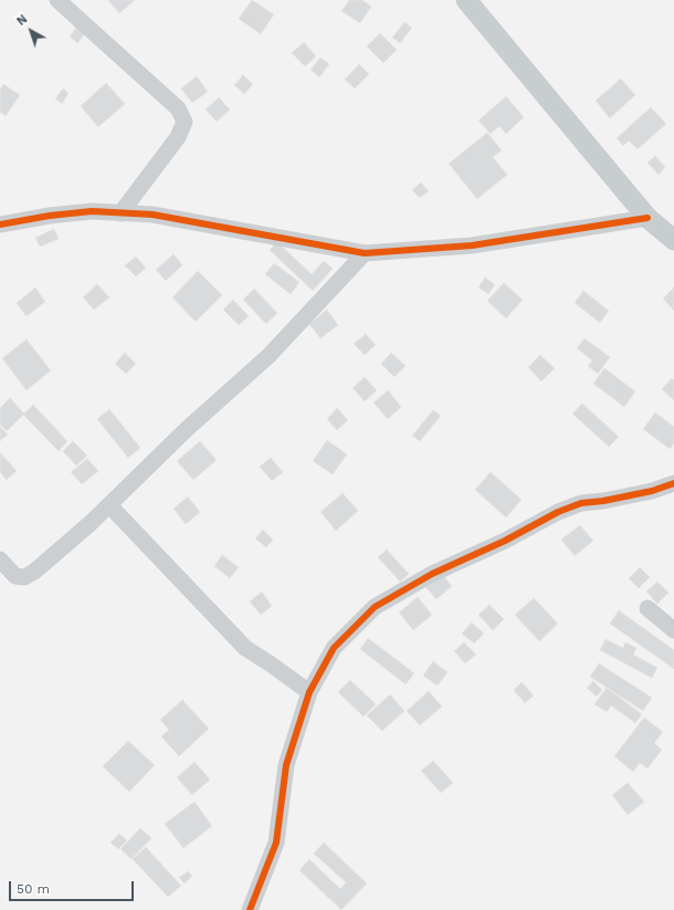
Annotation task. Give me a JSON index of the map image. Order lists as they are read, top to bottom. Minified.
{"scale_bar":"50 m","north":"top left"}
